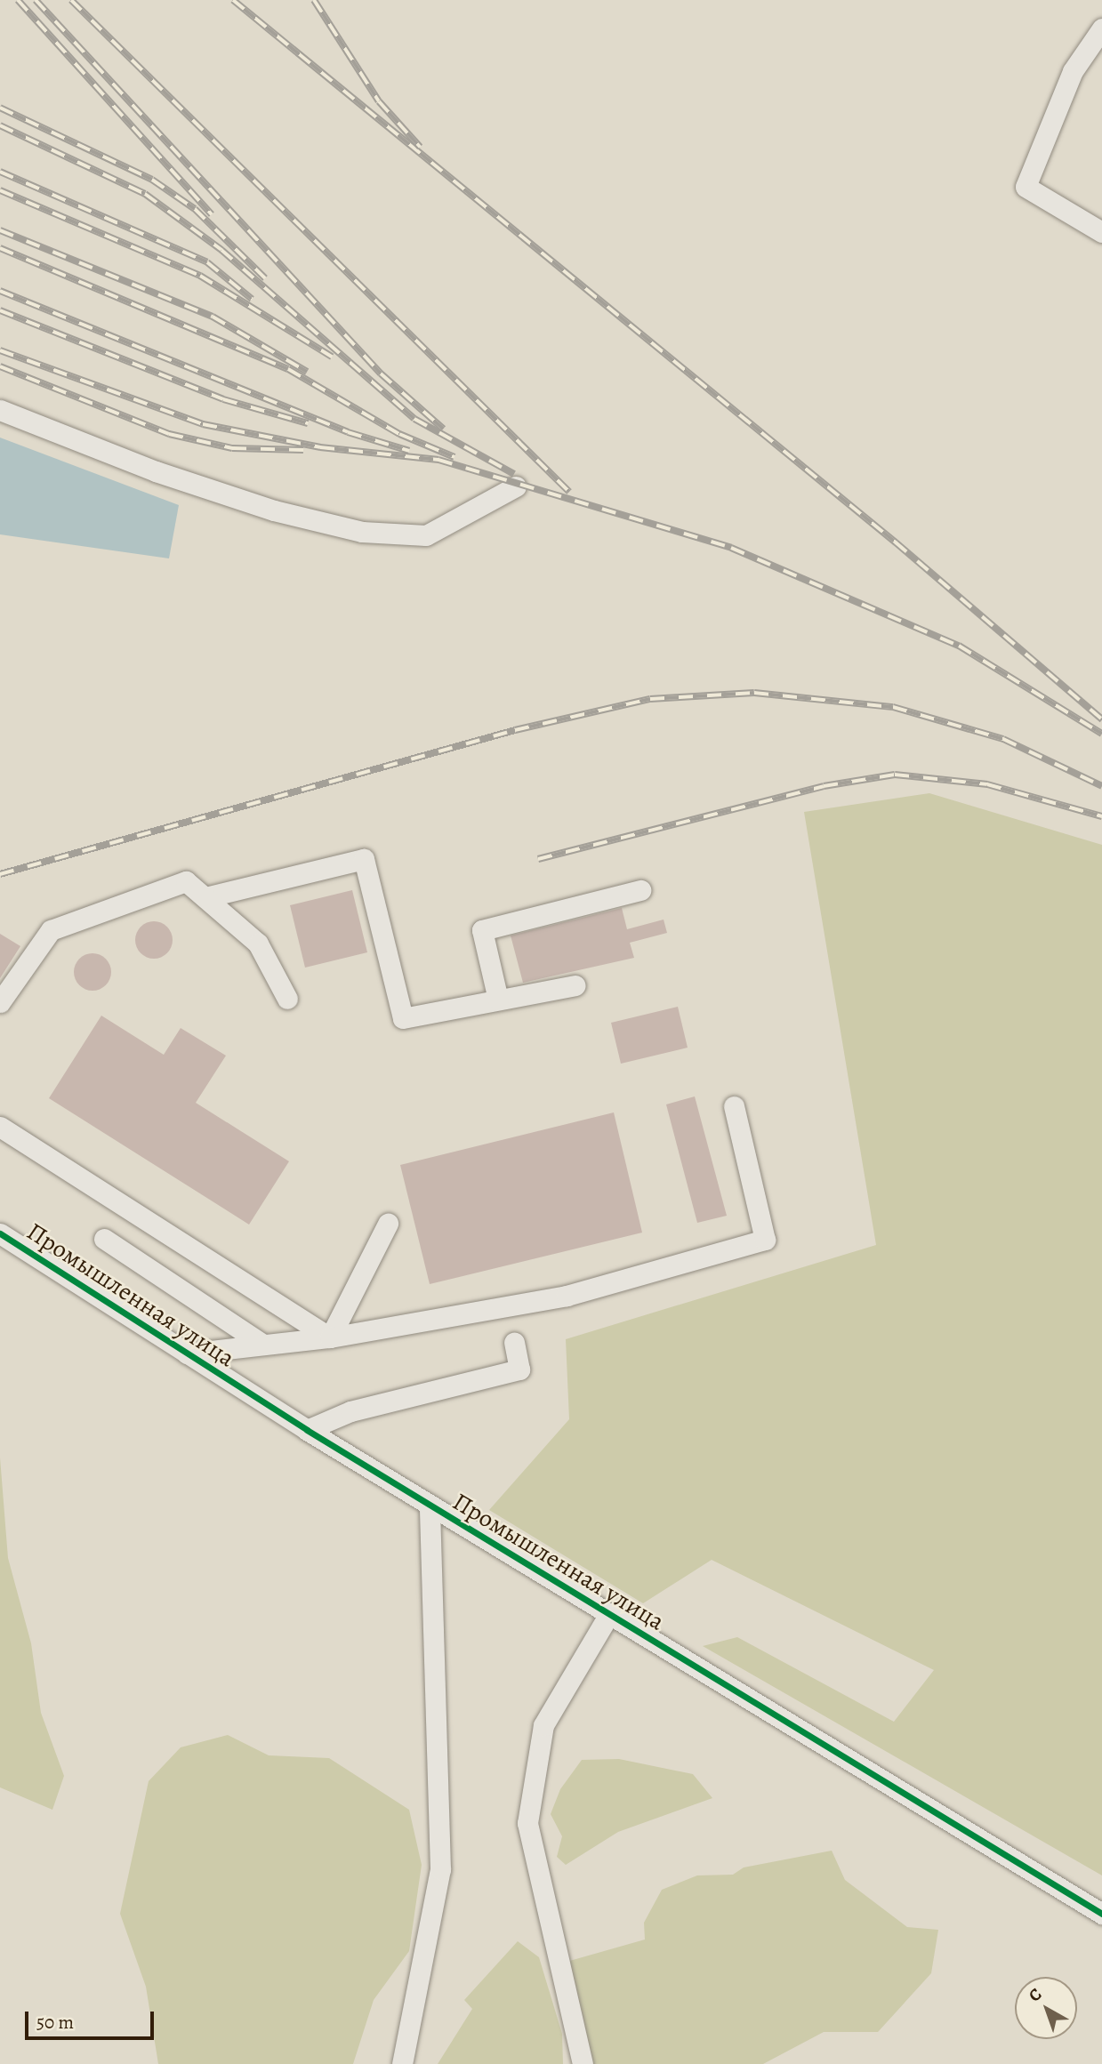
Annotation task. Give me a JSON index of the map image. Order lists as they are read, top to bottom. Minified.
{"streets":{"street":["Промышленная улица"]},"scale_bar":"50 m","north":"top left"}
